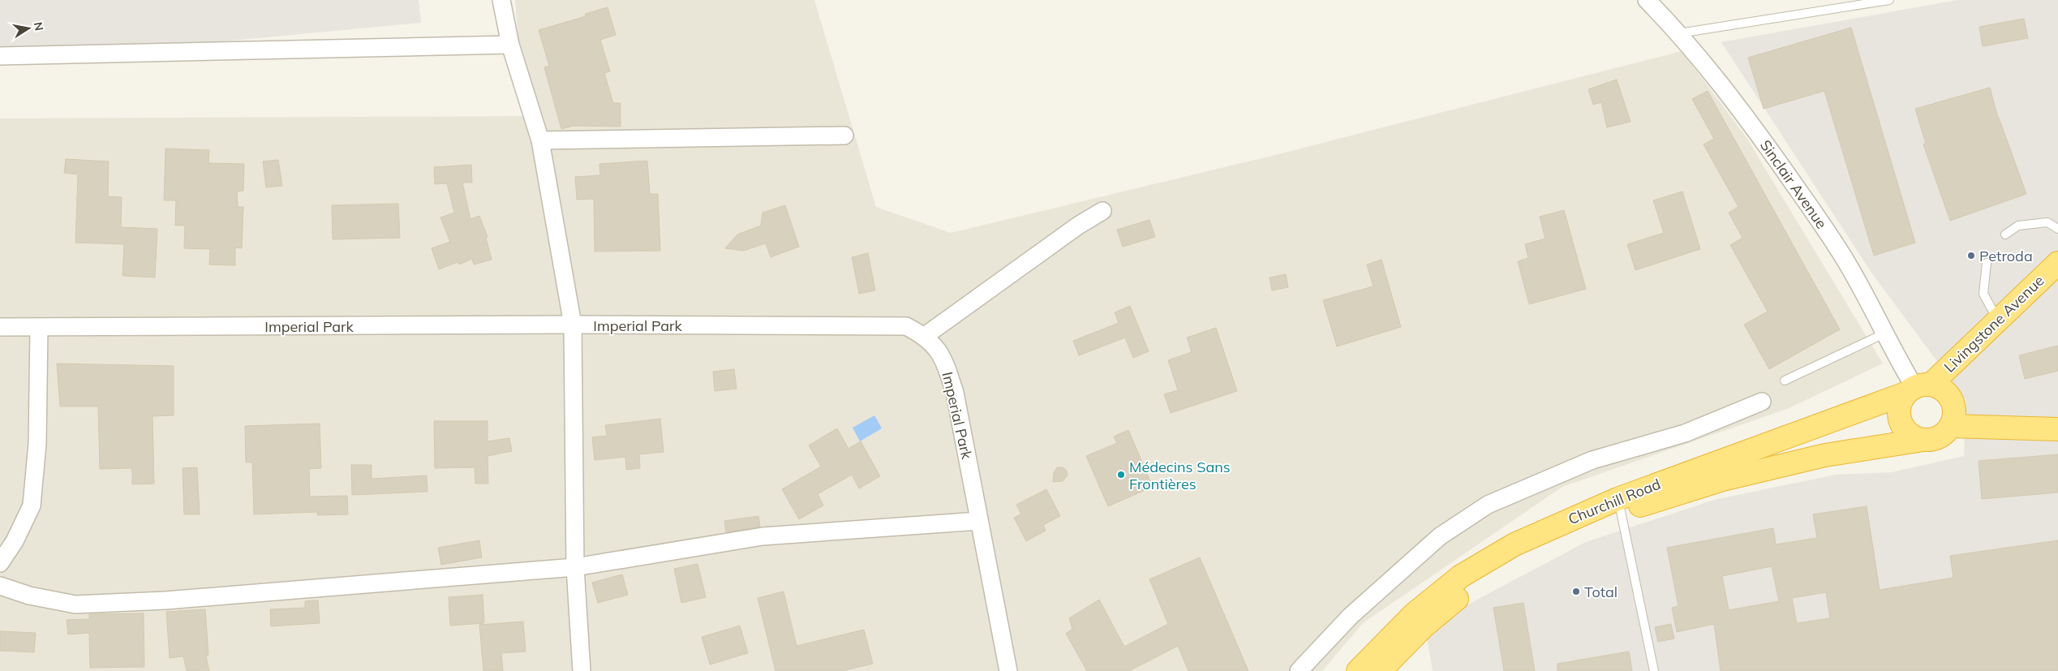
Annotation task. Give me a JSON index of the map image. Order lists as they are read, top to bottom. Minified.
{"streets":{"highway":["Livingstone Avenue","Churchill Road"],"street":["Sinclair Avenue","Imperial Park"]},"crossings":[["Sinclair Avenue","Livingstone Avenue"],["Sinclair Avenue","Churchill Road"],["Livingstone Avenue","Churchill Road"]],"places":["Petroda","Médecins Sans Frontières","Total"],"north":"right"}
